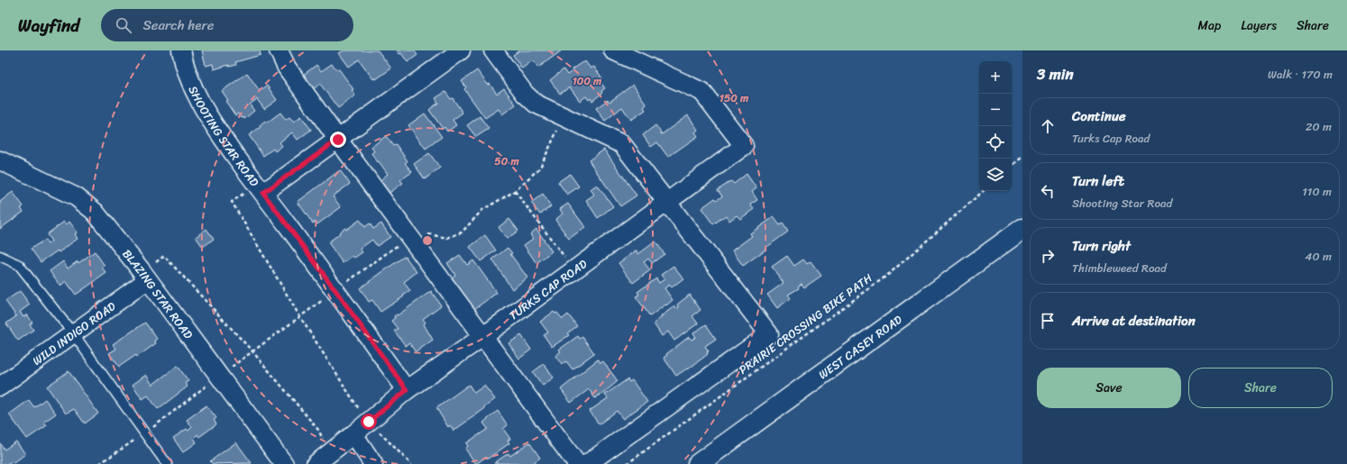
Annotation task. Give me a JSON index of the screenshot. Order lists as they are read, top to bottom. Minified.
{"streets":{"main road":["WEST CASEY ROAD"],"street":["SHOOTING STAR ROAD","TURKS CAP ROAD","BLAZING STAR ROAD","WILD INDIGO ROAD"],"path":["PRAIRIE CROSSING BIKE PATH"]},"crossings":[["SHOOTING STAR ROAD","TURKS CAP ROAD"],["BLAZING STAR ROAD","WILD INDIGO ROAD"]],"page":{"header":"Wayfind","search":"Search here","nav":["Map","Layers","Share"],"heading":["3 min","Walk · 170 m"],"map_buttons":["+","−"],"list":[["Continue","Turks Cap Road","20 m"],["Turn left","Shooting Star Road","110 m"],["Turn right","Thimbleweed Road","40 m"],"Arrive at destination"],"buttons":["Save","Share"]},"rings":["100 m","150 m","50 m"]}
